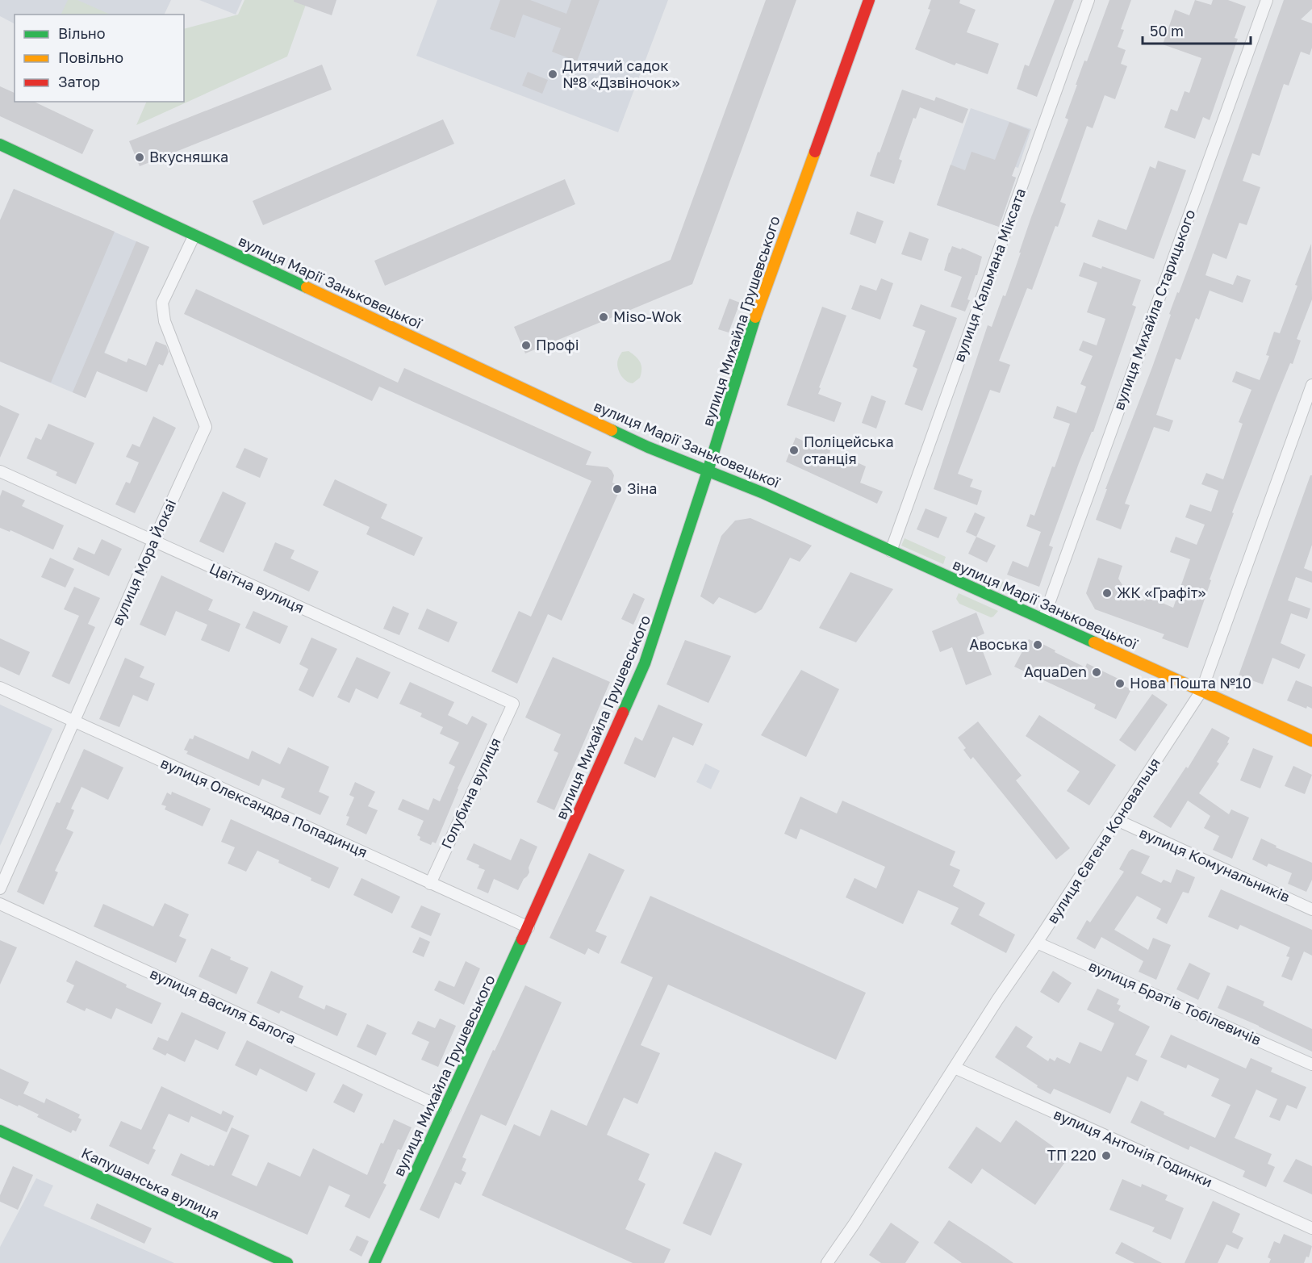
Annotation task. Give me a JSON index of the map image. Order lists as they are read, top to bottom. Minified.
{"streets":{"street":["вулиця Кальмана Міксата","вулиця Марії Заньковецької","вулиця Михайла Старицького","вулиця Михайла Грушевського","вулиця Мора Йокаі","Цвітна вулиця","Голубина вулиця","вулиця Олександра Попадинця","вулиця Євгена Коновальця","вулиця Комунальників","вулиця Братів Тобілевичів","вулиця Василя Балога","вулиця Антонія Годинки","Капушанська вулиця"]},"crossings":[["вулиця Кальмана Міксата","вулиця Марії Заньковецької"],["вулиця Марії Заньковецької","вулиця Михайла Старицького"],["вулиця Марії Заньковецької","вулиця Михайла Грушевського"],["вулиця Марії Заньковецької","вулиця Мора Йокаі"],["вулиця Марії Заньковецької","вулиця Євгена Коновальця"],["вулиця Михайла Грушевського","вулиця Олександра Попадинця"],["вулиця Михайла Грушевського","вулиця Василя Балога"],["вулиця Мора Йокаі","Цвітна вулиця"],["вулиця Мора Йокаі","вулиця Олександра Попадинця"],["Цвітна вулиця","Голубина вулиця"],["Голубина вулиця","вулиця Олександра Попадинця"],["вулиця Євгена Коновальця","вулиця Комунальників"],["вулиця Євгена Коновальця","вулиця Братів Тобілевичів"],["вулиця Євгена Коновальця","вулиця Антонія Годинки"]],"places":["Дитячий садок №8 «Дзвіночок»","Вкусняшка","Miso-Wok","Профі","Поліцейська станція","Зіна","ЖК «Графіт»","Авоська","AquaDen","Нова Пошта №10","ТП 220"],"legend":["Вільно","Повільно","Затор"],"scale_bar":"50 m"}
